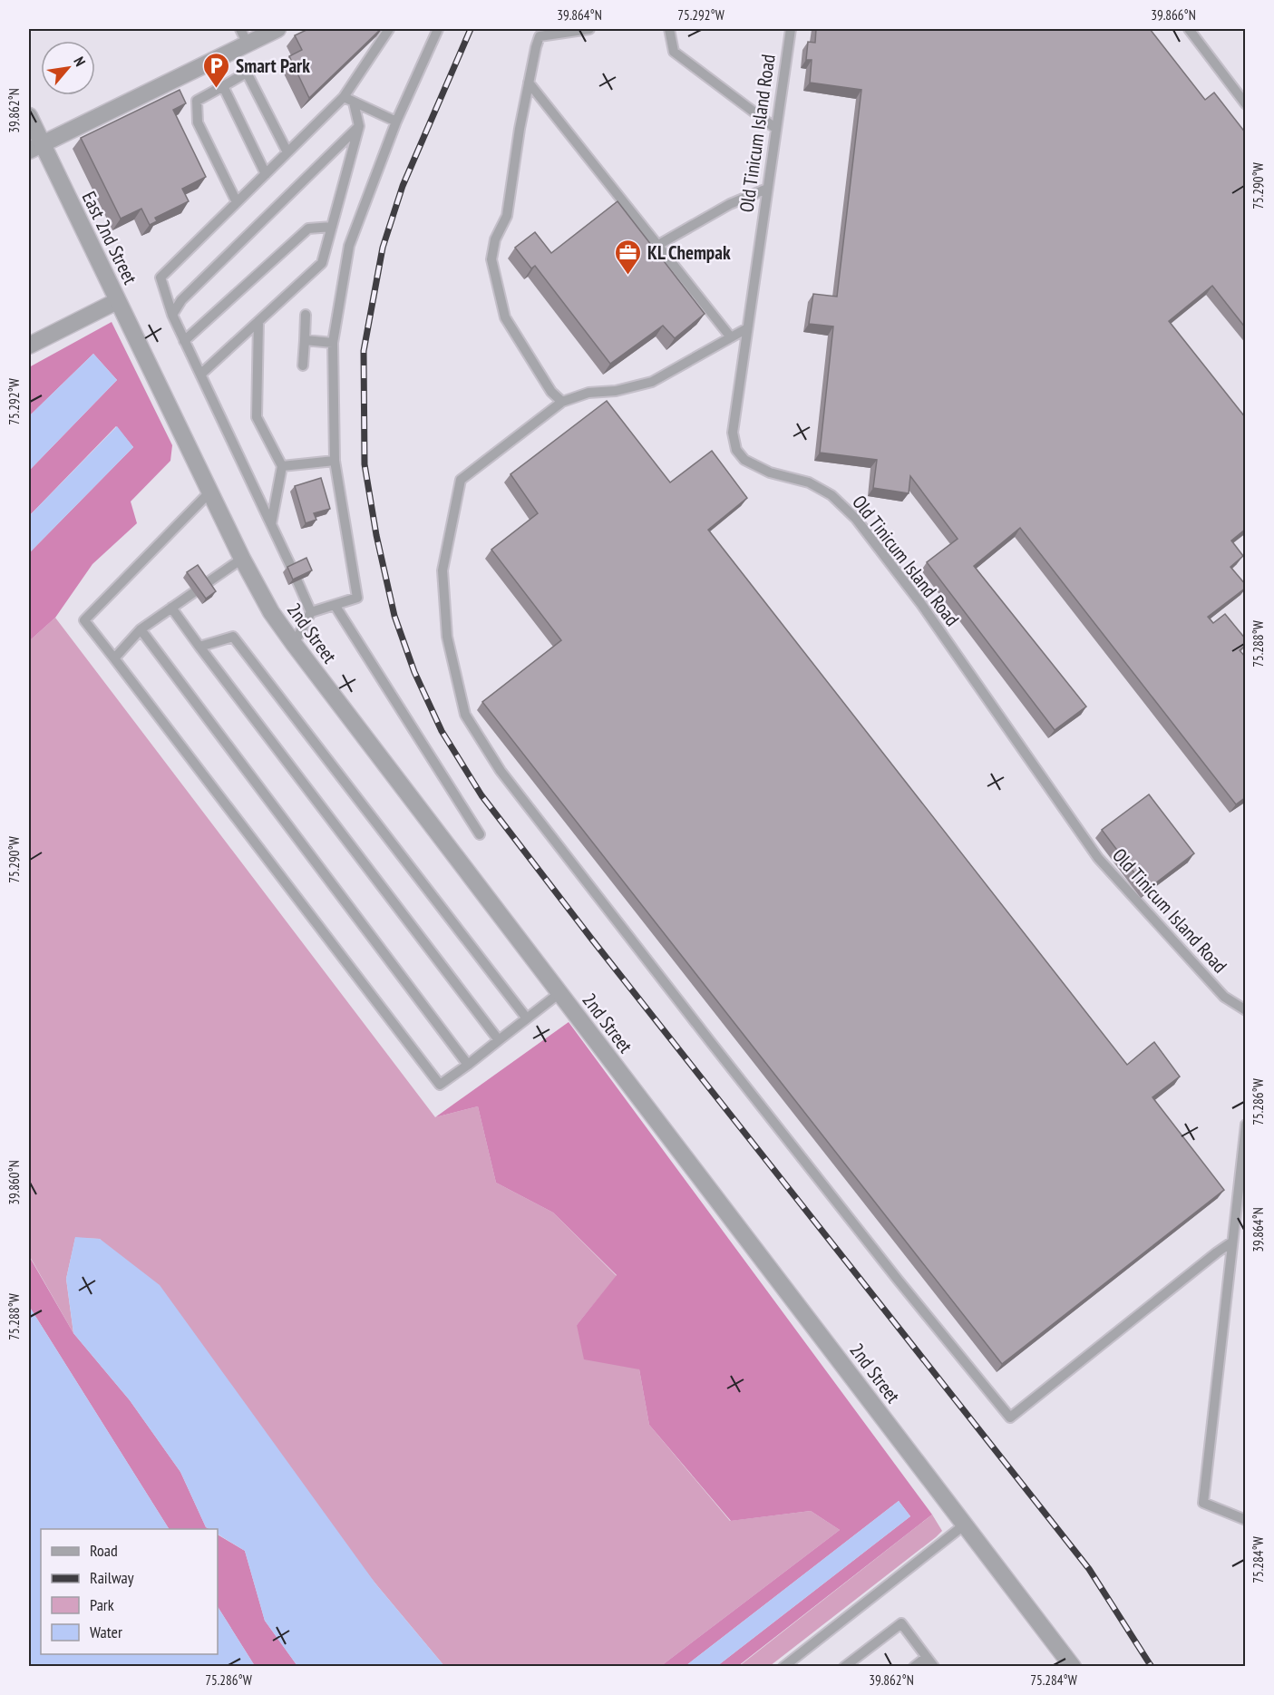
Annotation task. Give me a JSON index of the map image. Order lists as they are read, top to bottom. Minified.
{"streets":{"street":["East 2nd Street","2nd Street"],"lane":["Old Tinicum Island Road"]},"crossings":[["East 2nd Street","2nd Street"]],"places":{"parking":["Smart Park"],"office":["KL Chempak"]},"legend":["Road","Railway","Park","Water"],"north":"top right","coordinates":["39.864°N","75.292°W","39.866°N","39.862°N","75.290°W","75.288°W","75.286°W","39.860°N","75.284°W"]}
